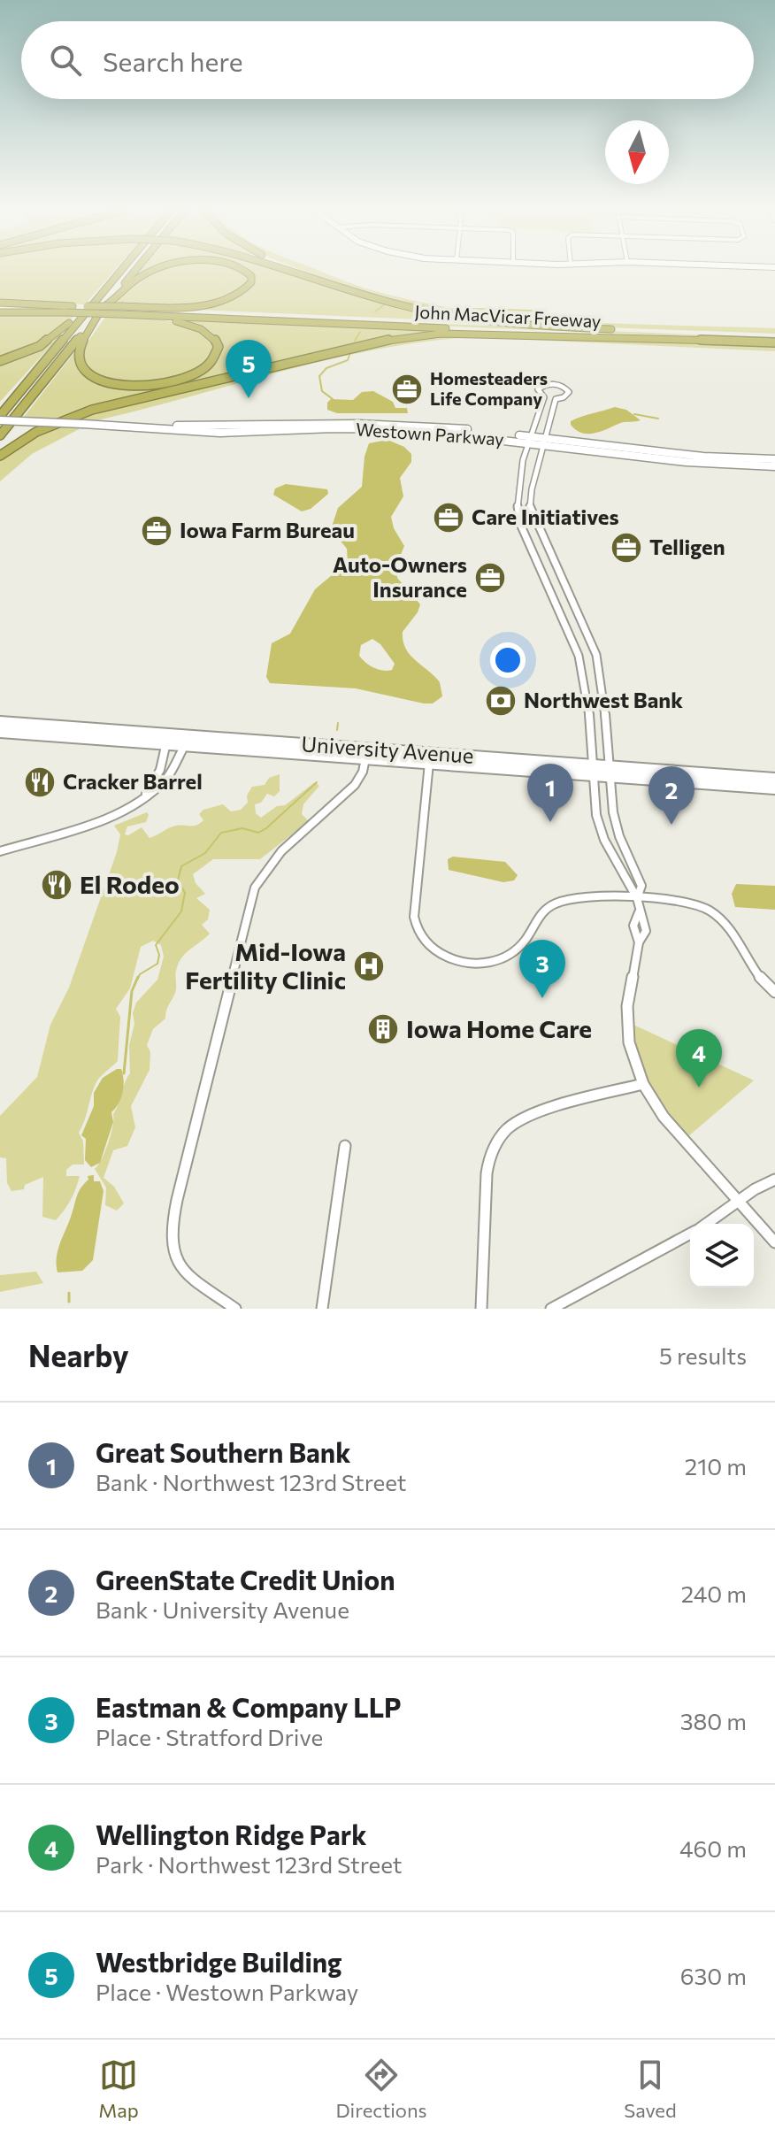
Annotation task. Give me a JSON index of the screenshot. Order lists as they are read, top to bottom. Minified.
{"streets":{"highway":["John MacVicar Freeway"],"street":["Westown Parkway","University Avenue"]},"places":{"office":["Homesteaders Life Company","Care Initiatives","Iowa Farm Bureau","Telligen","Auto-Owners Insurance"],"bank":["Northwest Bank"],"restaurant":["Cracker Barrel","El Rodeo"],"hospital":["Mid-Iowa Fertility Clinic"],"building":["Iowa Home Care"]},"north":"bottom","page":{"search":"Search here","pins":["5","1","2","3","4"],"heading":["Nearby","5 results"],"list":[{"mark":"1","name":"Great Southern Bank","note":"Bank · Northwest 123rd Street","value":"210 m"},{"mark":"2","name":"GreenState Credit Union","note":"Bank · University Avenue","value":"240 m"},{"mark":"3","name":"Eastman & Company LLP","note":"Place · Stratford Drive","value":"380 m"},{"mark":"4","name":"Wellington Ridge Park","note":"Park · Northwest 123rd Street","value":"460 m"},{"mark":"5","name":"Westbridge Building","note":"Place · Westown Parkway","value":"630 m"}],"nav":["Map","Directions","Saved"]}}
